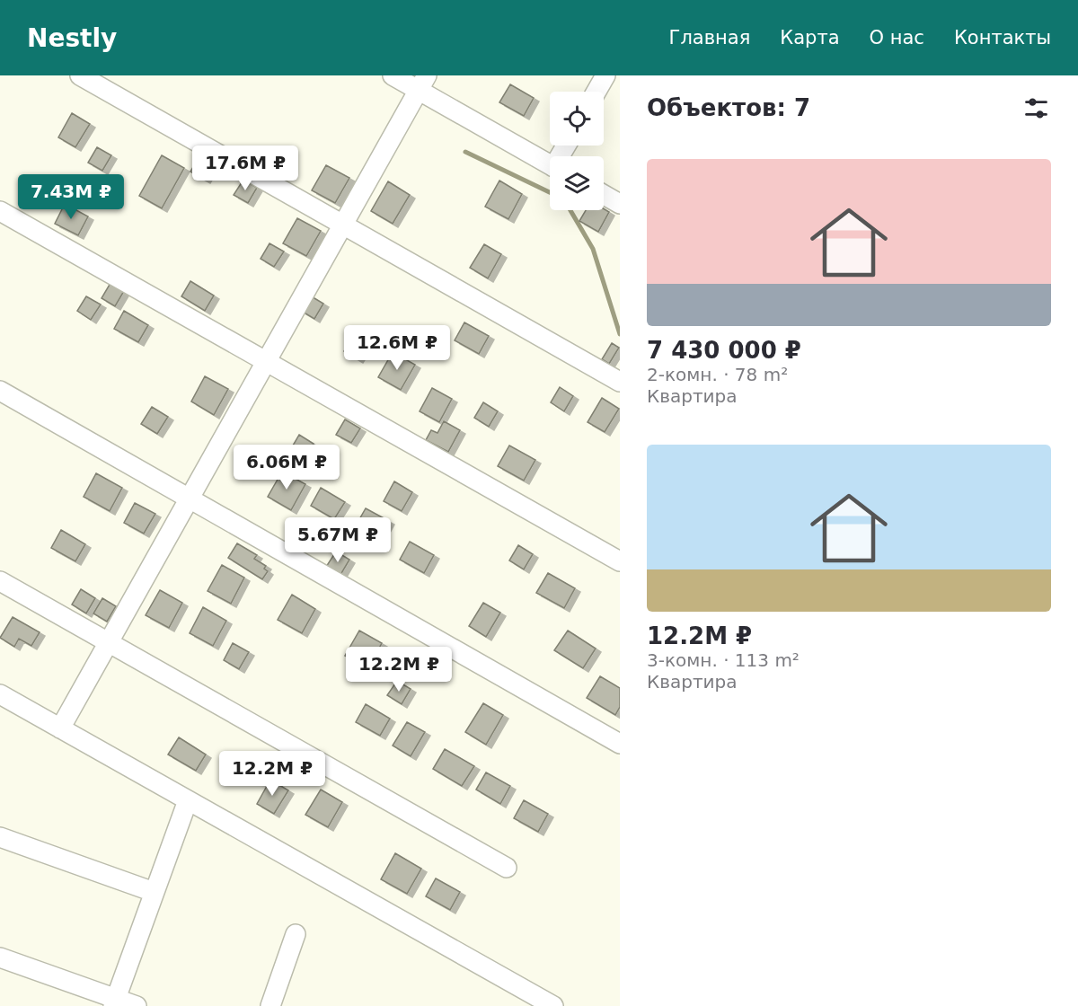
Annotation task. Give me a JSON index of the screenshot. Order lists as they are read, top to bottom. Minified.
{"page":{"header":"Nestly","nav":["Главная","Карта","О нас","Контакты"],"heading":"Объектов: 7","list":[{"name":"7 430 000 ₽","note":"2-комн. · 78 m² · Квартира"},{"name":"12.2M ₽","note":"3-комн. · 113 m² · Квартира"}],"price":["17.6M ₽","7.43M ₽","12.6M ₽","6.06M ₽","5.67M ₽","12.2M ₽","12.2M ₽"]}}
